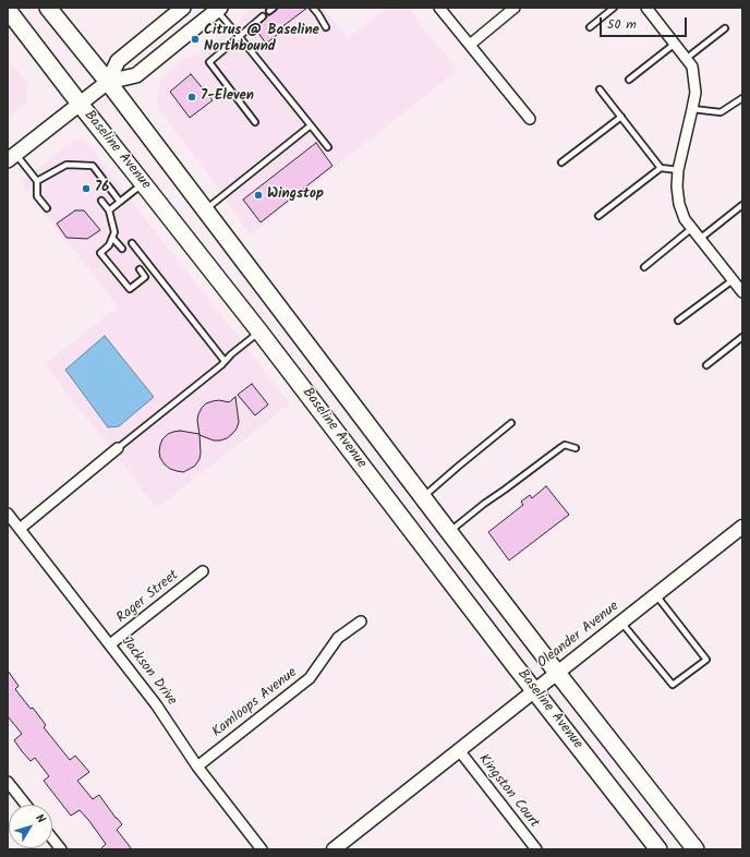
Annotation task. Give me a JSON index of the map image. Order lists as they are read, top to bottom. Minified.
{"streets":{"main road":["Baseline Avenue"],"street":["Rager Street","Oleander Avenue","Jackson Drive","Kamloops Avenue","Kingston Court"]},"crossings":[["Baseline Avenue","Oleander Avenue"],["Rager Street","Jackson Drive"],["Oleander Avenue","Kingston Court"],["Jackson Drive","Kamloops Avenue"]],"places":["Citrus @ Baseline Northbound","7-Eleven","76","Wingstop"],"scale_bar":"50 m","north":"top right"}
